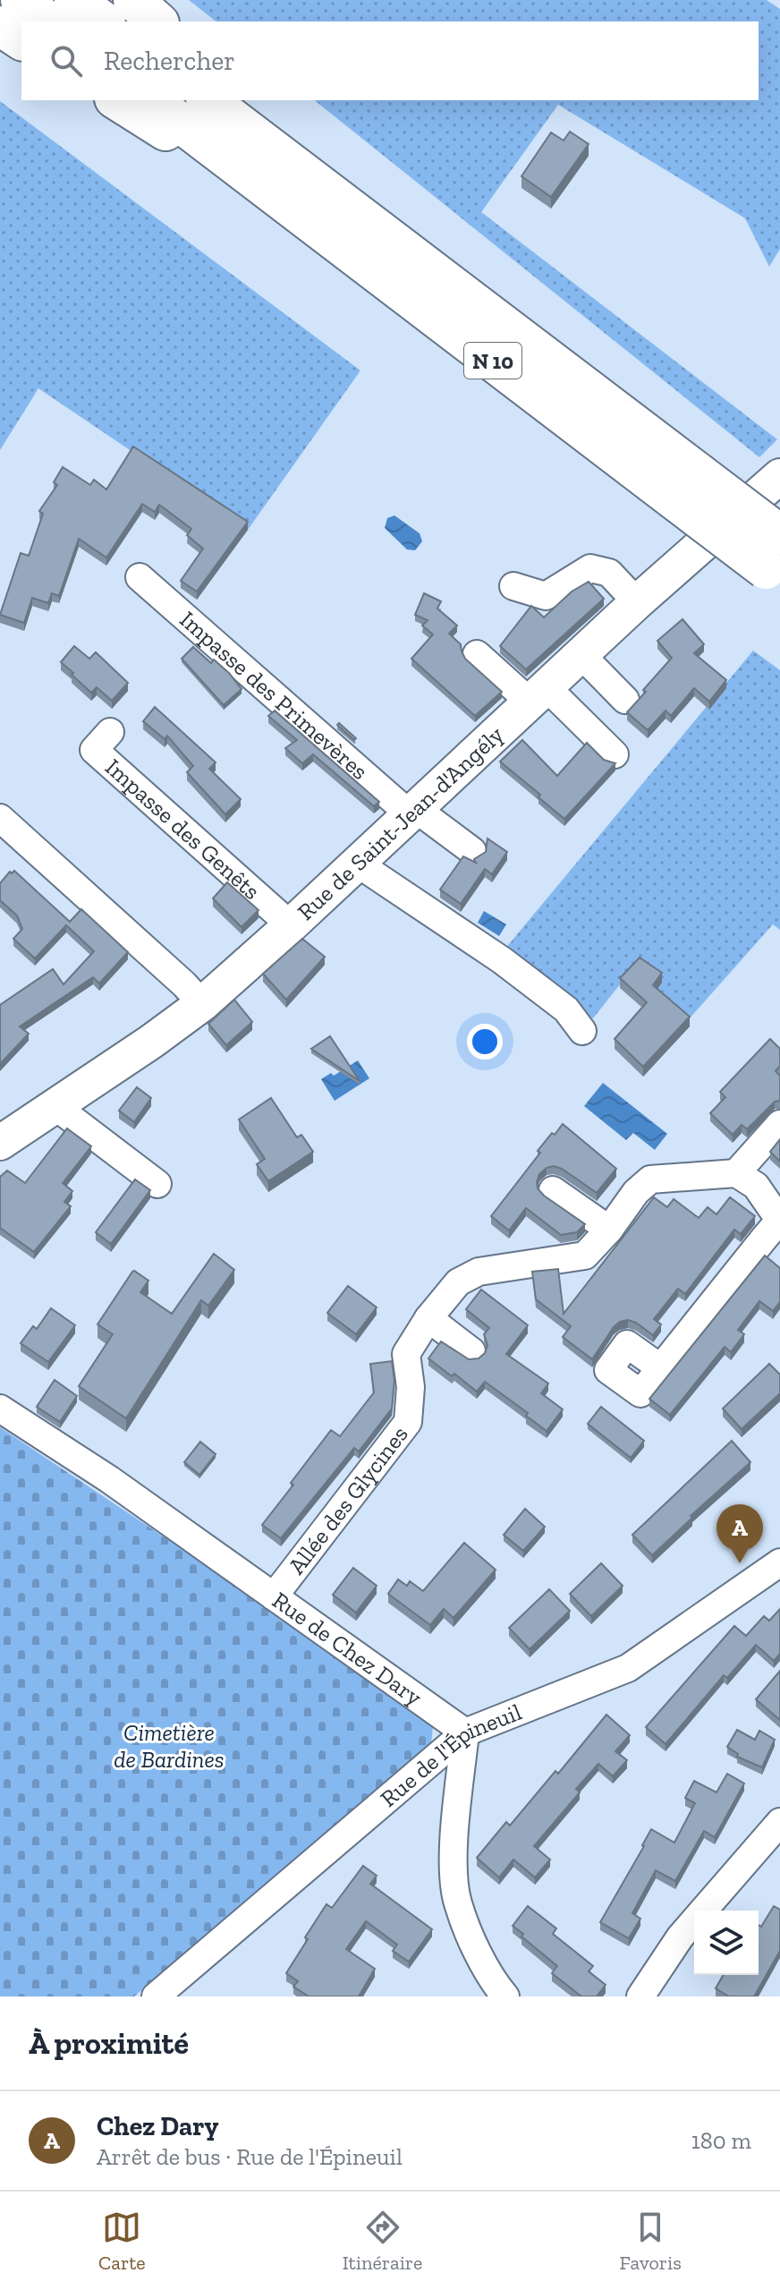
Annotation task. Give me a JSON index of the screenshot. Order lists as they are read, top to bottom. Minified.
{"streets":{"highway":["N 10"],"main road":["Rue de Saint-Jean-d'Angély"],"street":["Impasse des Primevères","Impasse des Genêts","Allée des Glycines","Rue de Chez Dary","Rue de l'Épineuil"]},"crossings":[["Impasse des Primevères","Rue de Saint-Jean-d'Angély"],["Rue de Saint-Jean-d'Angély","Impasse des Genêts"],["Allée des Glycines","Rue de Chez Dary"],["Rue de Chez Dary","Rue de l'Épineuil"]],"parks":["Cimetière de Bardines"],"page":{"search":"Rechercher","pins":"A","heading":"À proximité","list":[{"mark":"A","name":"Chez Dary","note":"Arrêt de bus · Rue de l'Épineuil","value":"180 m"}],"nav":["Carte","Itinéraire","Favoris"]}}
